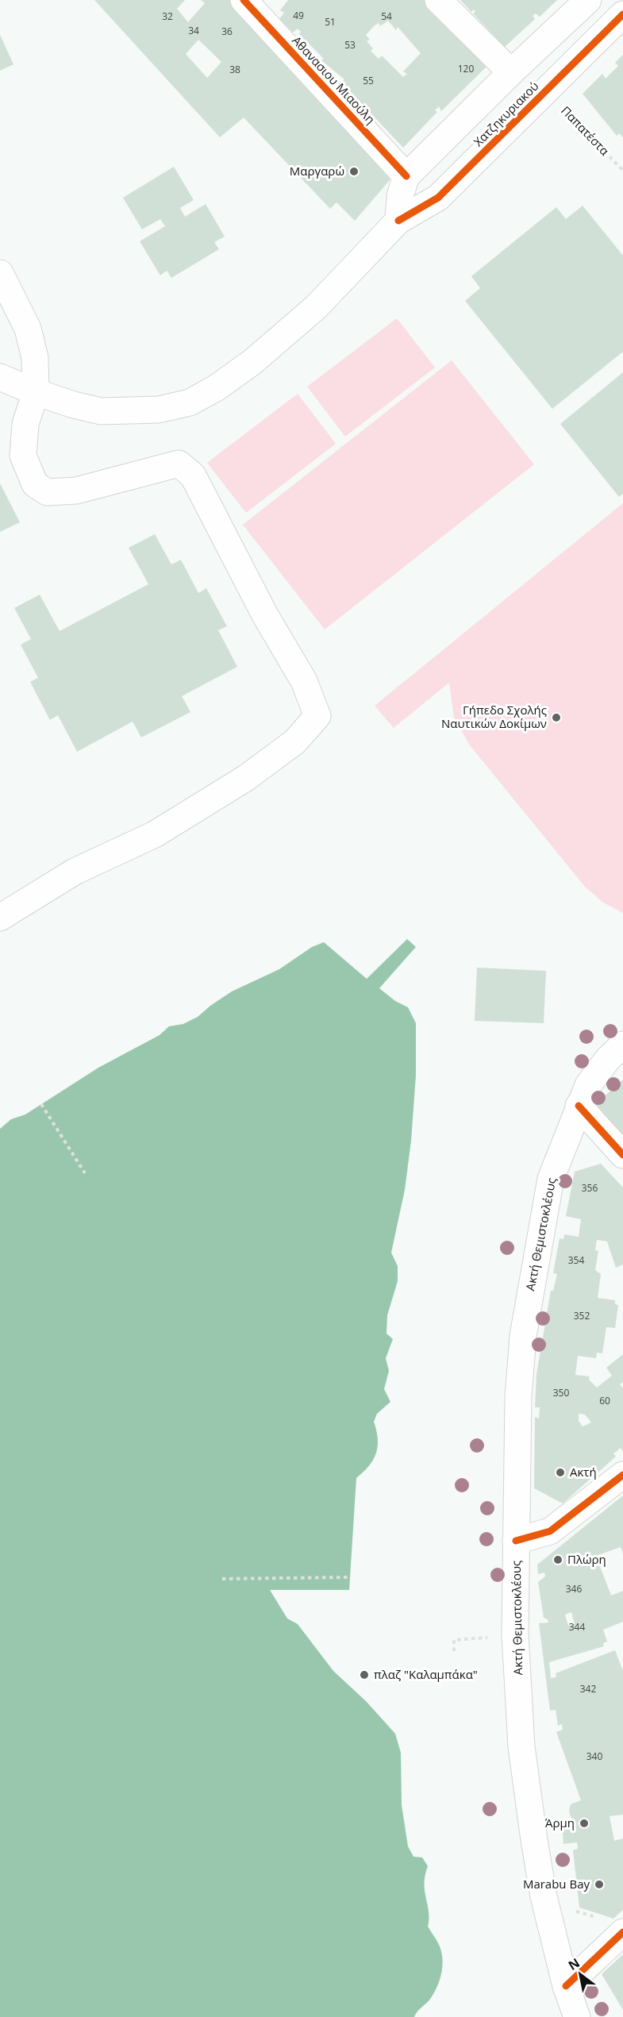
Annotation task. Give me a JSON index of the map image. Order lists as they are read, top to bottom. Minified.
{"streets":{"street":["Αθανασιου Μιαούλη","Χατζηκυριακού","Ακτή Θεμιστοκλέους"],"path":["Παπατέστα"]},"crossings":[["Χατζηκυριακού","Παπατέστα"]],"places":["Μαργαρώ","Γήπεδο Σχολής Ναυτικών Δοκίμων","Ακτή","Πλώρη","πλαζ \"Καλαμπάκα\"","Άρμη","Marabu Bay"],"house_numbers":["49","32","54","51","34","36","53","120","38","55","356","354","352","350","60","346","344","342","340"],"north":"top left"}
